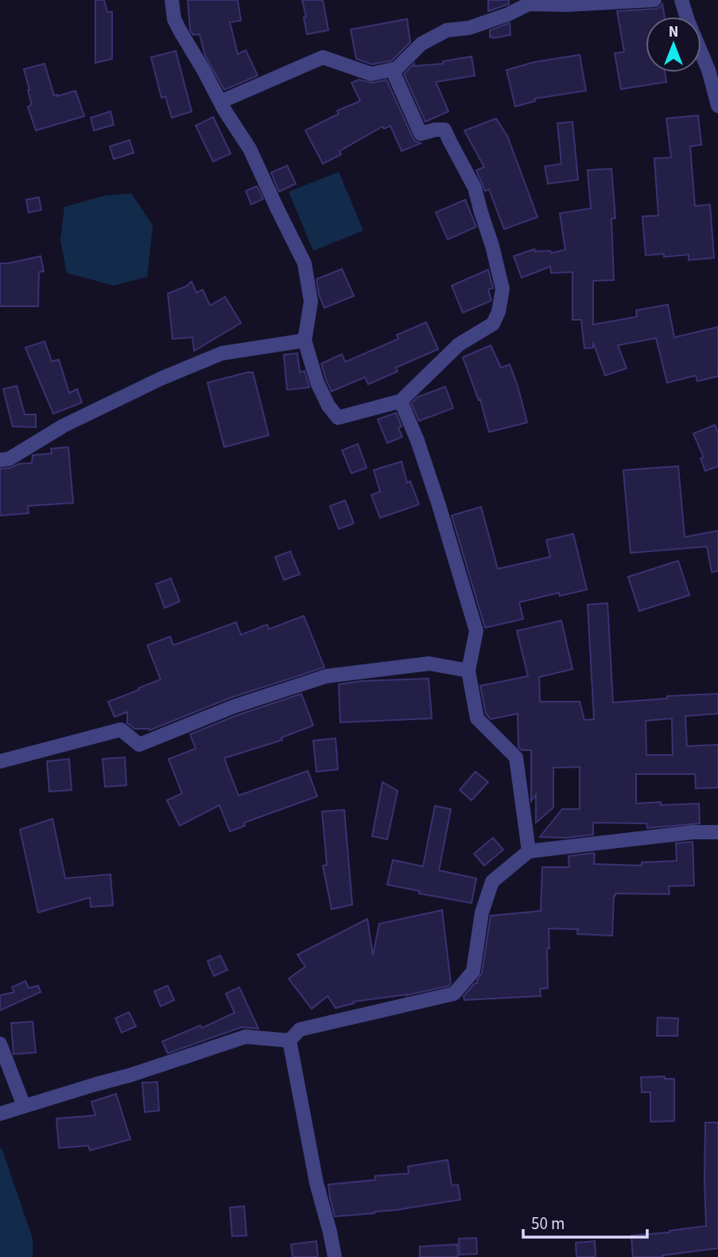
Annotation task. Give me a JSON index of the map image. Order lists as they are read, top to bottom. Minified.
{"scale_bar":"50 m","north":"top"}
